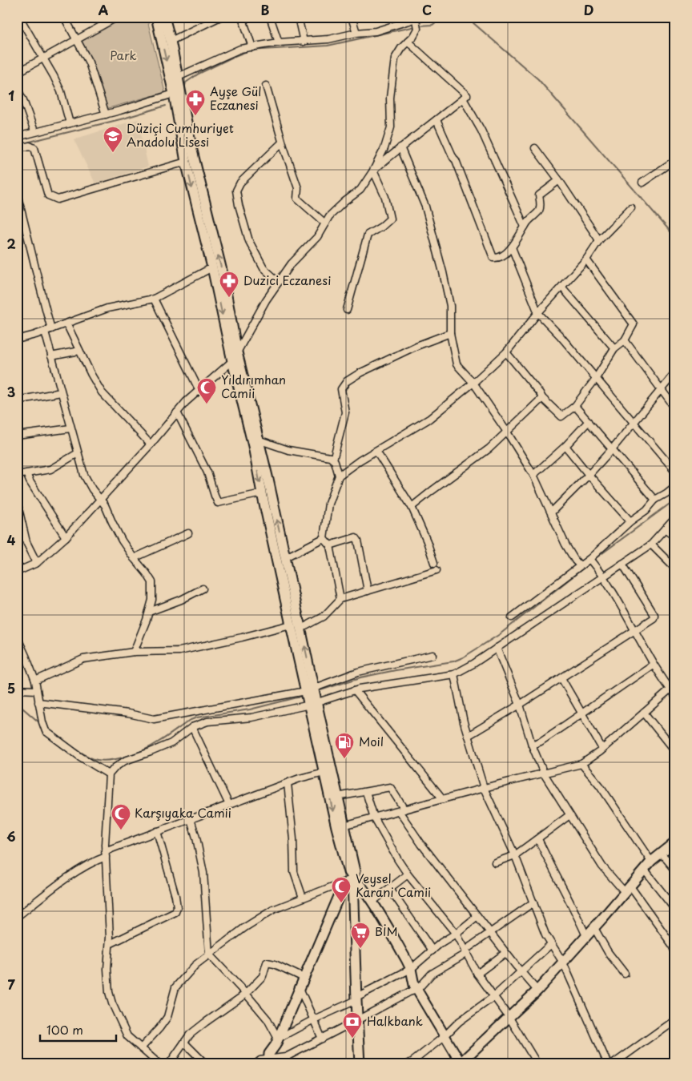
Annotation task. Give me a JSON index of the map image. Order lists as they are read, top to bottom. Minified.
{"parks":["Park"],"places":{"pharmacy":["Ayşe Gül Eczanesi","Duzici Eczanesi"],"school or university":["Düziçi Cumhuriyet Anadolu Lisesi"],"mosque":["Yıldırımhan Camii","Karşıyaka Camii","Veysel Karani Camii"],"fuel station":["Moil"],"supermarket":["BİM"],"bank":["Halkbank"]},"scale_bar":"100 m","grid":{"columns":["A","B","C","D"],"rows":["1","2","3","4","5","6","7"]}}
